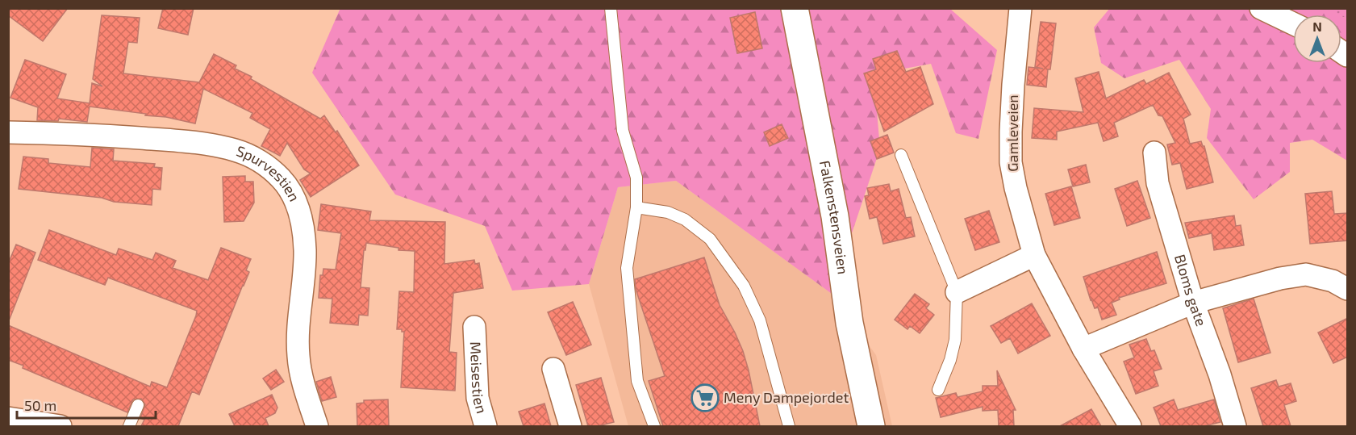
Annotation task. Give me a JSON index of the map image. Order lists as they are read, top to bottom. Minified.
{"streets":{"main road":["Falkenstensveien"],"street":["Gamleveien","Spurvestien","Bloms gate","Meisestien"]},"places":{"supermarket":["Meny Dampejordet"]},"scale_bar":"50 m","north":"top"}
